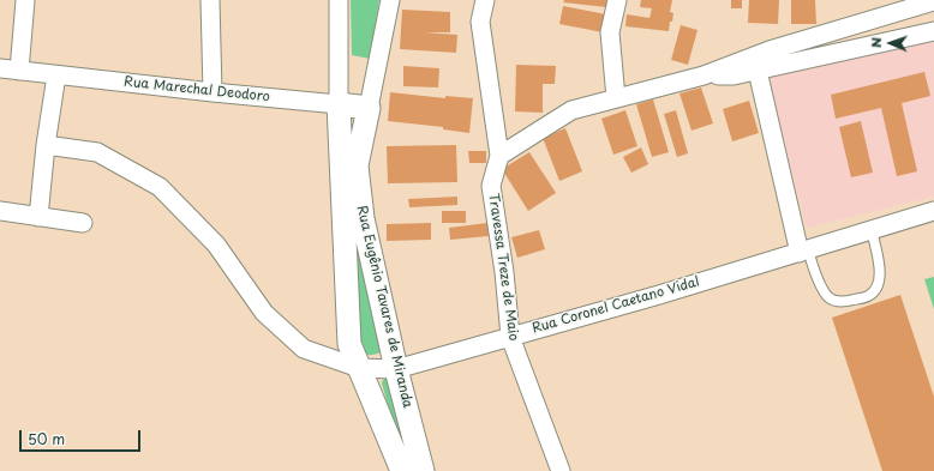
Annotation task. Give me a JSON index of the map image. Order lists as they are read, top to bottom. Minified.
{"streets":{"street":["Rua Marechal Deodoro","Travessa Treze de Maio","Rua Coronel Caetano Vidal","Rua Eugênio Tavares de Miranda"]},"crossings":[["Rua Marechal Deodoro","Rua Eugênio Tavares de Miranda"],["Travessa Treze de Maio","Rua Coronel Caetano Vidal"],["Rua Coronel Caetano Vidal","Rua Eugênio Tavares de Miranda"]],"scale_bar":"50 m","north":"left"}
